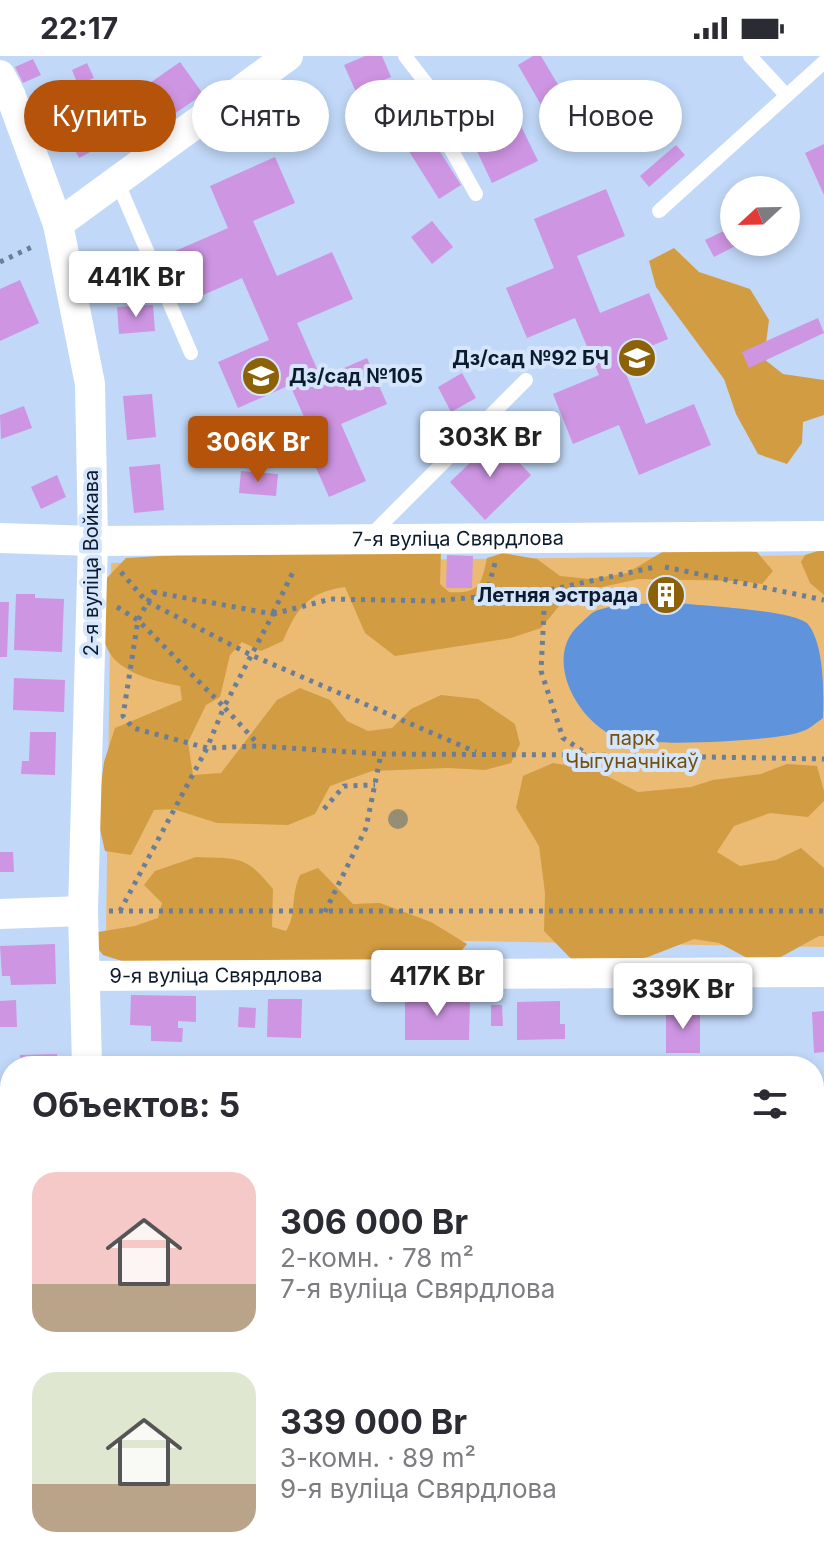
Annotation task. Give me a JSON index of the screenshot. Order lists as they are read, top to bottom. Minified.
{"streets":{"street":["7-я вуліца Свярдлова","2-я вуліца Войкава","9-я вуліца Свярдлова"]},"crossings":[["7-я вуліца Свярдлова","2-я вуліца Войкава"],["2-я вуліца Войкава","9-я вуліца Свярдлова"]],"parks":["парк Чыгуначнікаў"],"places":{"school or university":["Дз/сад №92 БЧ","Дз/сад №105"],"building":["Летняя эстрада"]},"north":"left","page":{"status":"22:17","chip":["Купить","Снять","Фильтры","Новое"],"price":["441K Br","303K Br","306K Br","417K Br","339K Br"],"heading":"Объектов: 5","list":[{"name":"306 000 Br","note":"2-комн. · 78 m² · 7-я вуліца Свярдлова"},{"name":"339 000 Br","note":"3-комн. · 89 m² · 9-я вуліца Свярдлова"}]}}
